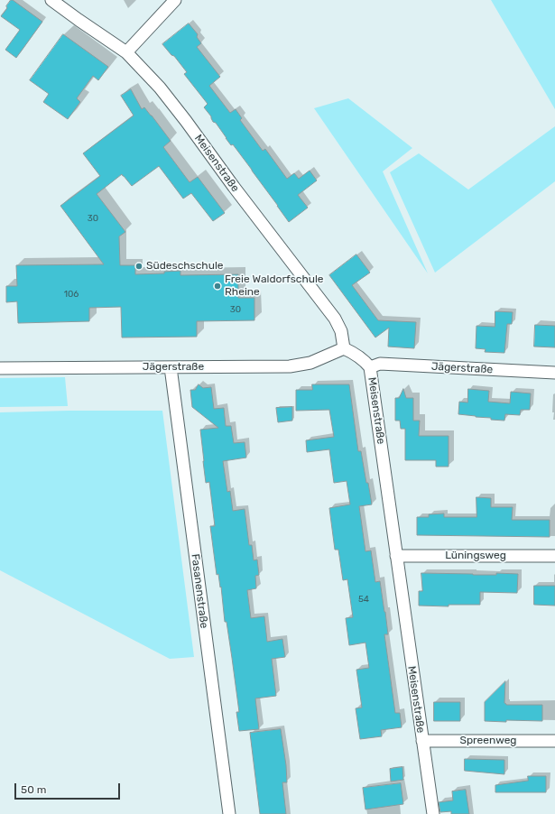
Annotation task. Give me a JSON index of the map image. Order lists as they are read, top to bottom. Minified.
{"streets":{"street":["Meisenstraße","Jägerstraße","Lüningsweg","Fasanenstraße","Spreenweg"]},"crossings":[["Meisenstraße","Jägerstraße"],["Meisenstraße","Lüningsweg"],["Meisenstraße","Spreenweg"],["Jägerstraße","Fasanenstraße"]],"places":["Südeschschule","Freie Waldorfschule Rheine"],"house_numbers":["30","106","30","54"],"scale_bar":"50 m"}
